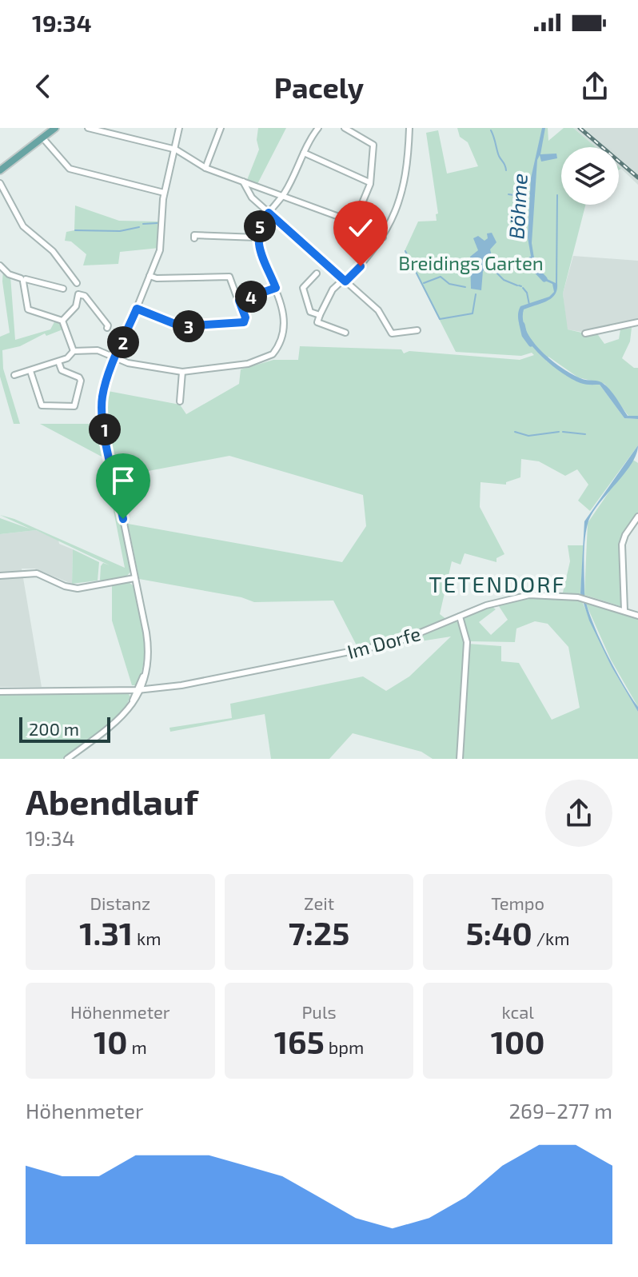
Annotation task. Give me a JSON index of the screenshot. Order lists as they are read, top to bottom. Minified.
{"streets":{"street":["Im Dorfe"]},"districts":["TETENDORF"],"water":["Böhme"],"parks":["Breidings Garten"],"scale_bar":"200 m","page":{"status":"19:34","header":"Pacely","pins":["5","4","3","2","1"],"scale":"200 m","heading":["Abendlauf","19:34"],"stats":[["Distanz","1.31 km"],["Zeit","7:25"],["Tempo","5:40 /km"],["Höhenmeter","10 m"],["Puls","165 bpm"],["kcal","100"]],"chart":["Höhenmeter","269–277 m"]}}
